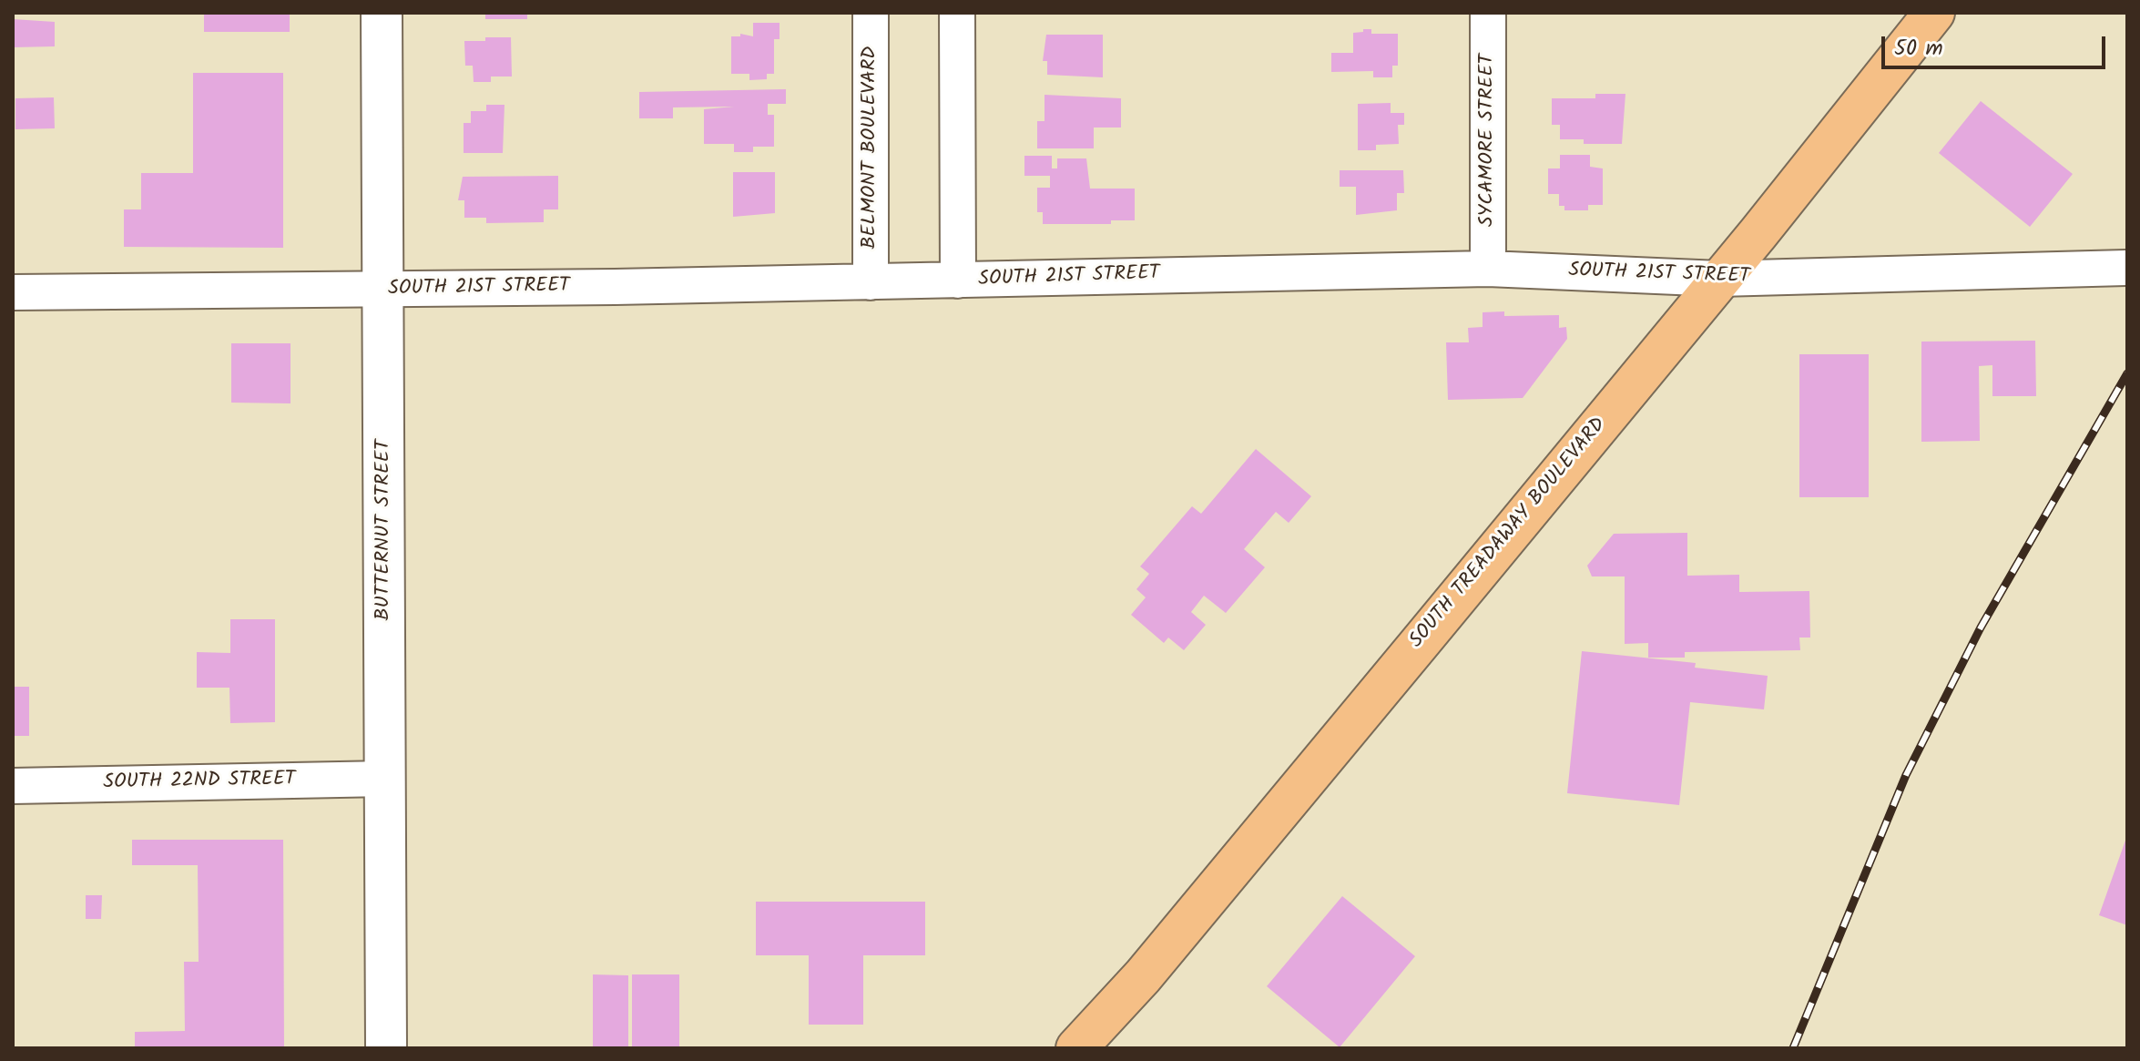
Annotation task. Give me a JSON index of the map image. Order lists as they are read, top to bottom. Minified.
{"streets":{"main road":["SOUTH TREADAWAY BOULEVARD"],"street":["SYCAMORE STREET","BELMONT BOULEVARD","SOUTH 21ST STREET","BUTTERNUT STREET","SOUTH 22ND STREET"]},"crossings":[["SYCAMORE STREET","SOUTH 21ST STREET"],["BELMONT BOULEVARD","SOUTH 21ST STREET"],["SOUTH 21ST STREET","BUTTERNUT STREET"],["SOUTH 21ST STREET","SOUTH TREADAWAY BOULEVARD"],["BUTTERNUT STREET","SOUTH 22ND STREET"]],"scale_bar":"50 m"}
